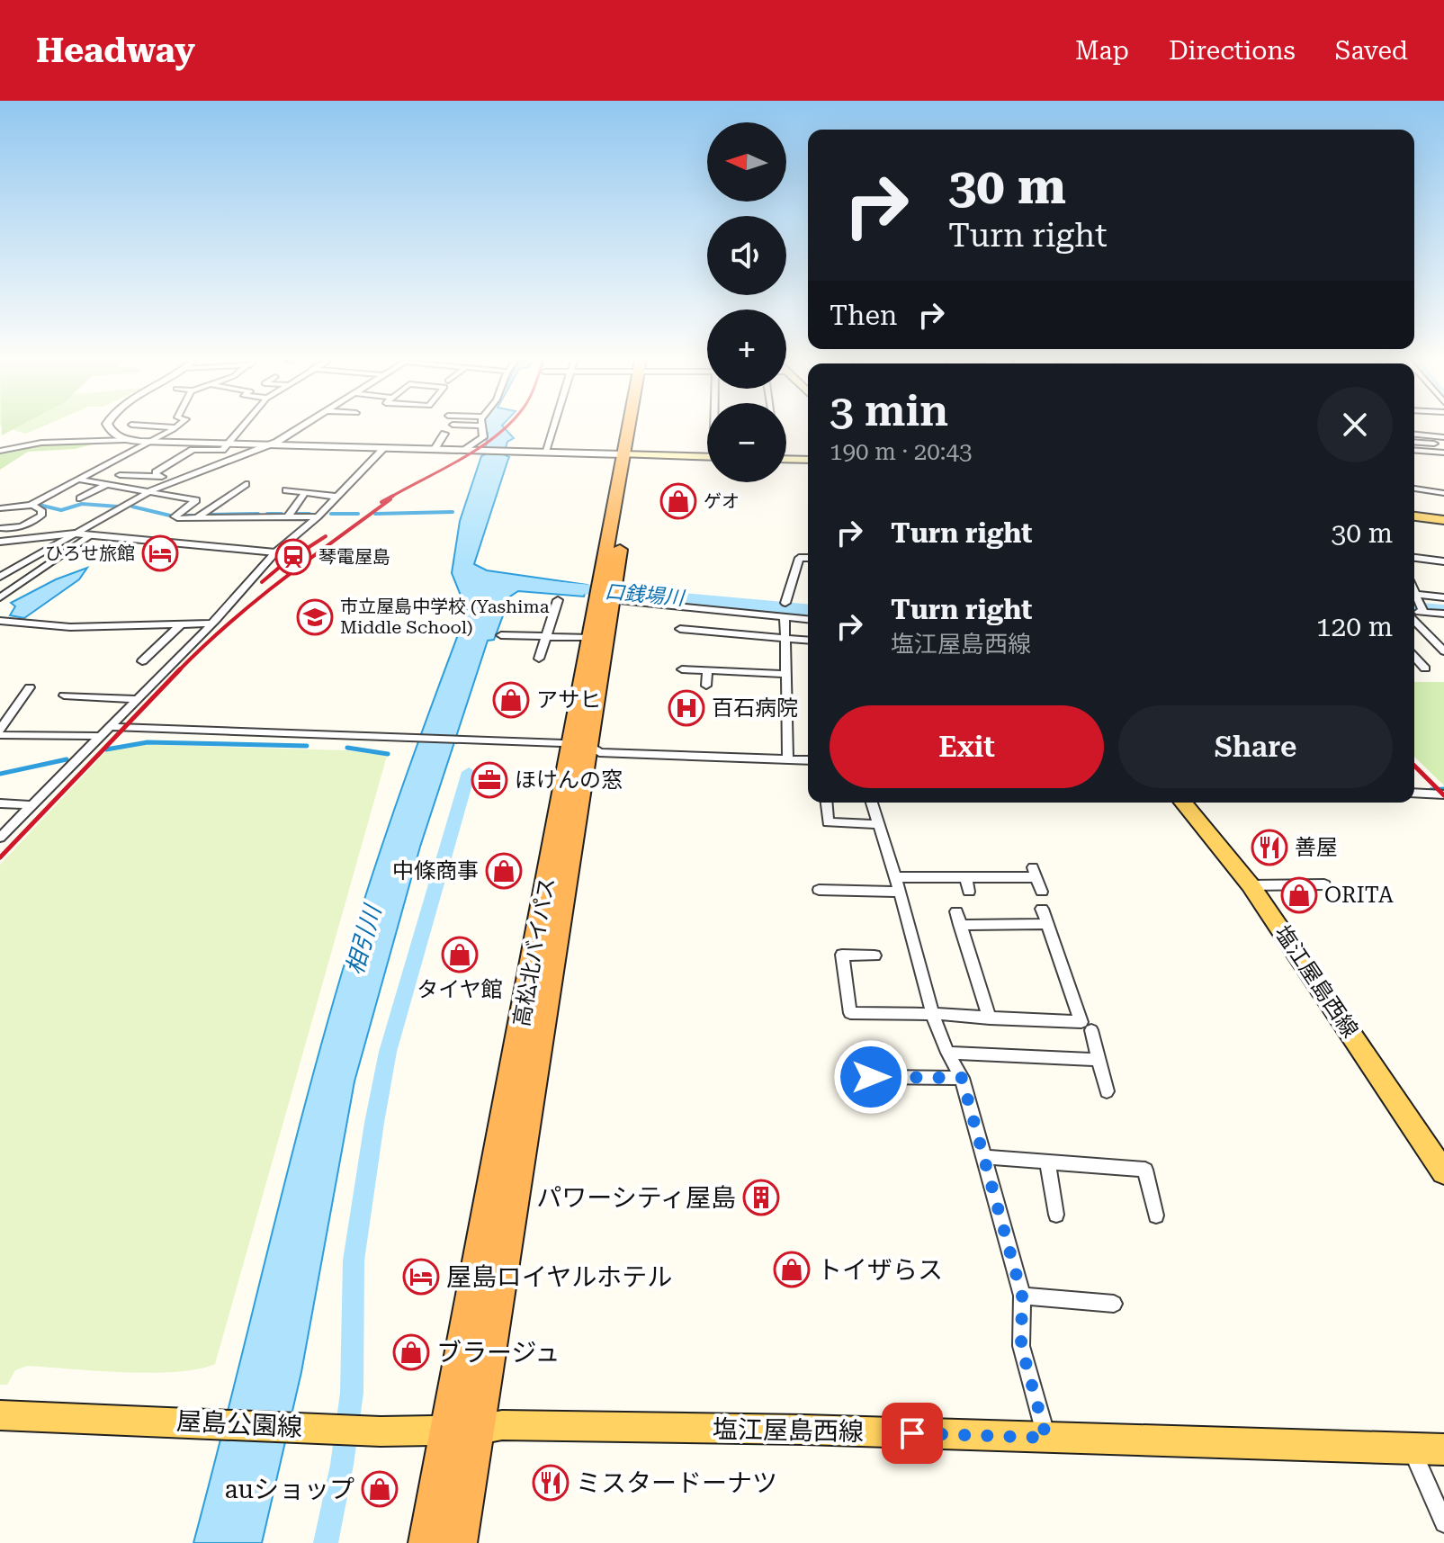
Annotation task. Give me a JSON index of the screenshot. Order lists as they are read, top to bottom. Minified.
{"streets":{"highway":["高松北バイパス"],"main road":["塩江屋島西線","屋島公園線"]},"crossings":[["高松北バイパス","塩江屋島西線"],["高松北バイパス","屋島公園線"],["塩江屋島西線","屋島公園線"]],"water":["口銭場川","相引川"],"places":{"shop":["ゲオ","アサヒ","中條商事","ORITA","タイヤ館","トイザらス","ブラージュ","auショップ"],"hotel":["ひろせ旅館","屋島ロイヤルホテル"],"station":["琴電屋島"],"school or university":["市立屋島中学校 (Yashima Middle School)"],"hospital":["百石病院"],"office":["ほけんの窓"],"restaurant":["善屋","ミスタードーナツ"],"building":["パワーシティ屋島"]},"north":"left","page":{"header":"Headway","nav":["Map","Directions","Saved"],"map_buttons":["+","−"],"turn":["30 m","Turn right"],"then":"Then","heading":["3 min","190 m · 20:43"],"list":[{"name":"Turn right","value":"30 m"},{"name":"Turn right","note":"塩江屋島西線","value":"120 m"}],"buttons":["Exit","Share"]}}
